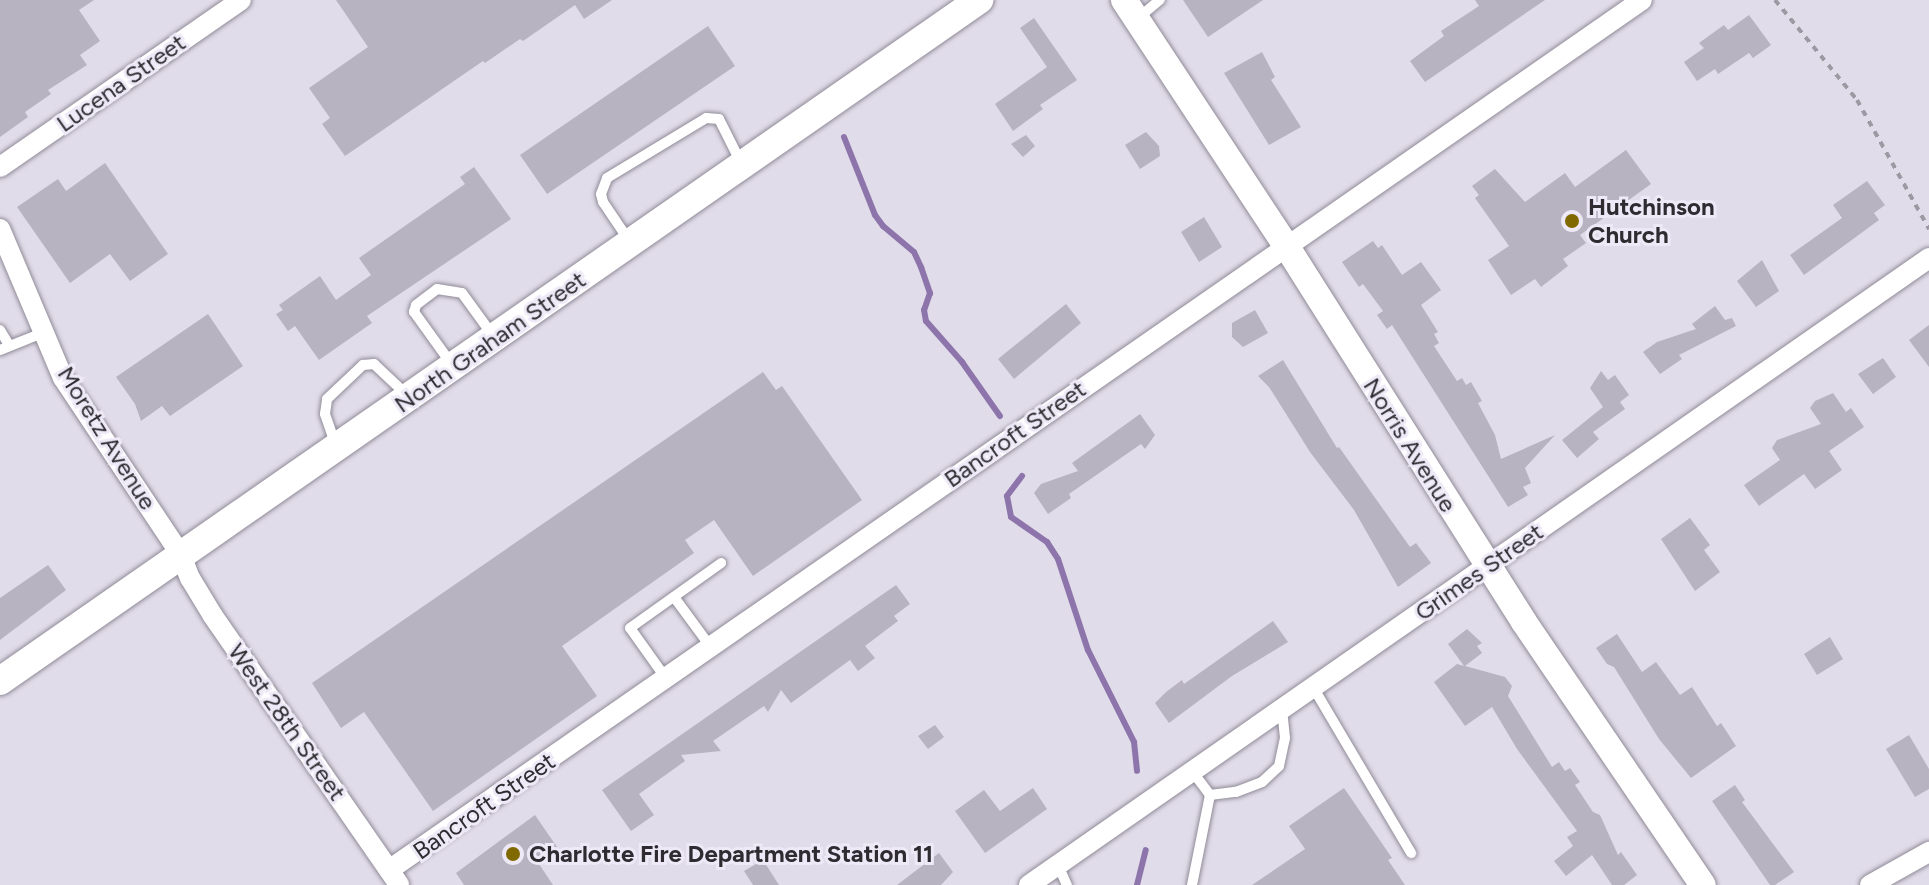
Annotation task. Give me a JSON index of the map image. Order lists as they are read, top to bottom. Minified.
{"streets":{"main road":["North Graham Street"],"street":["Lucena Street","Bancroft Street","Moretz Avenue","Norris Avenue","Grimes Street","West 28th Street"]},"crossings":[["North Graham Street","Moretz Avenue"],["North Graham Street","West 28th Street"],["Bancroft Street","Norris Avenue"],["Bancroft Street","West 28th Street"],["Moretz Avenue","West 28th Street"],["Norris Avenue","Grimes Street"]],"places":["Hutchinson Church","Charlotte Fire Department Station 11"]}
